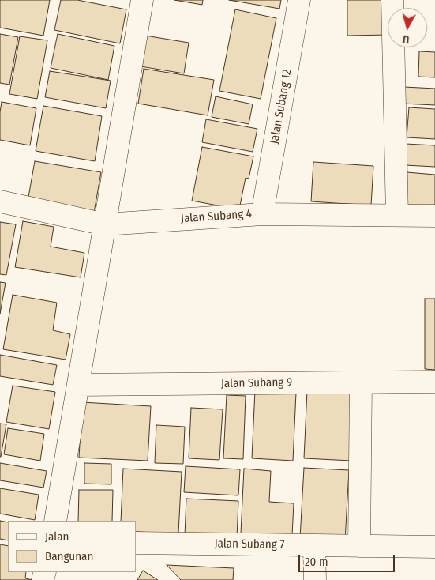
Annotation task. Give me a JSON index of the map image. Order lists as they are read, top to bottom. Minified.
{"streets":{"street":["Jalan Subang 12","Jalan Subang 4","Jalan Subang 9","Jalan Subang 7"]},"crossings":[["Jalan Subang 12","Jalan Subang 4"]],"legend":["Jalan","Bangunan"],"scale_bar":"20 m","north":"bottom"}
